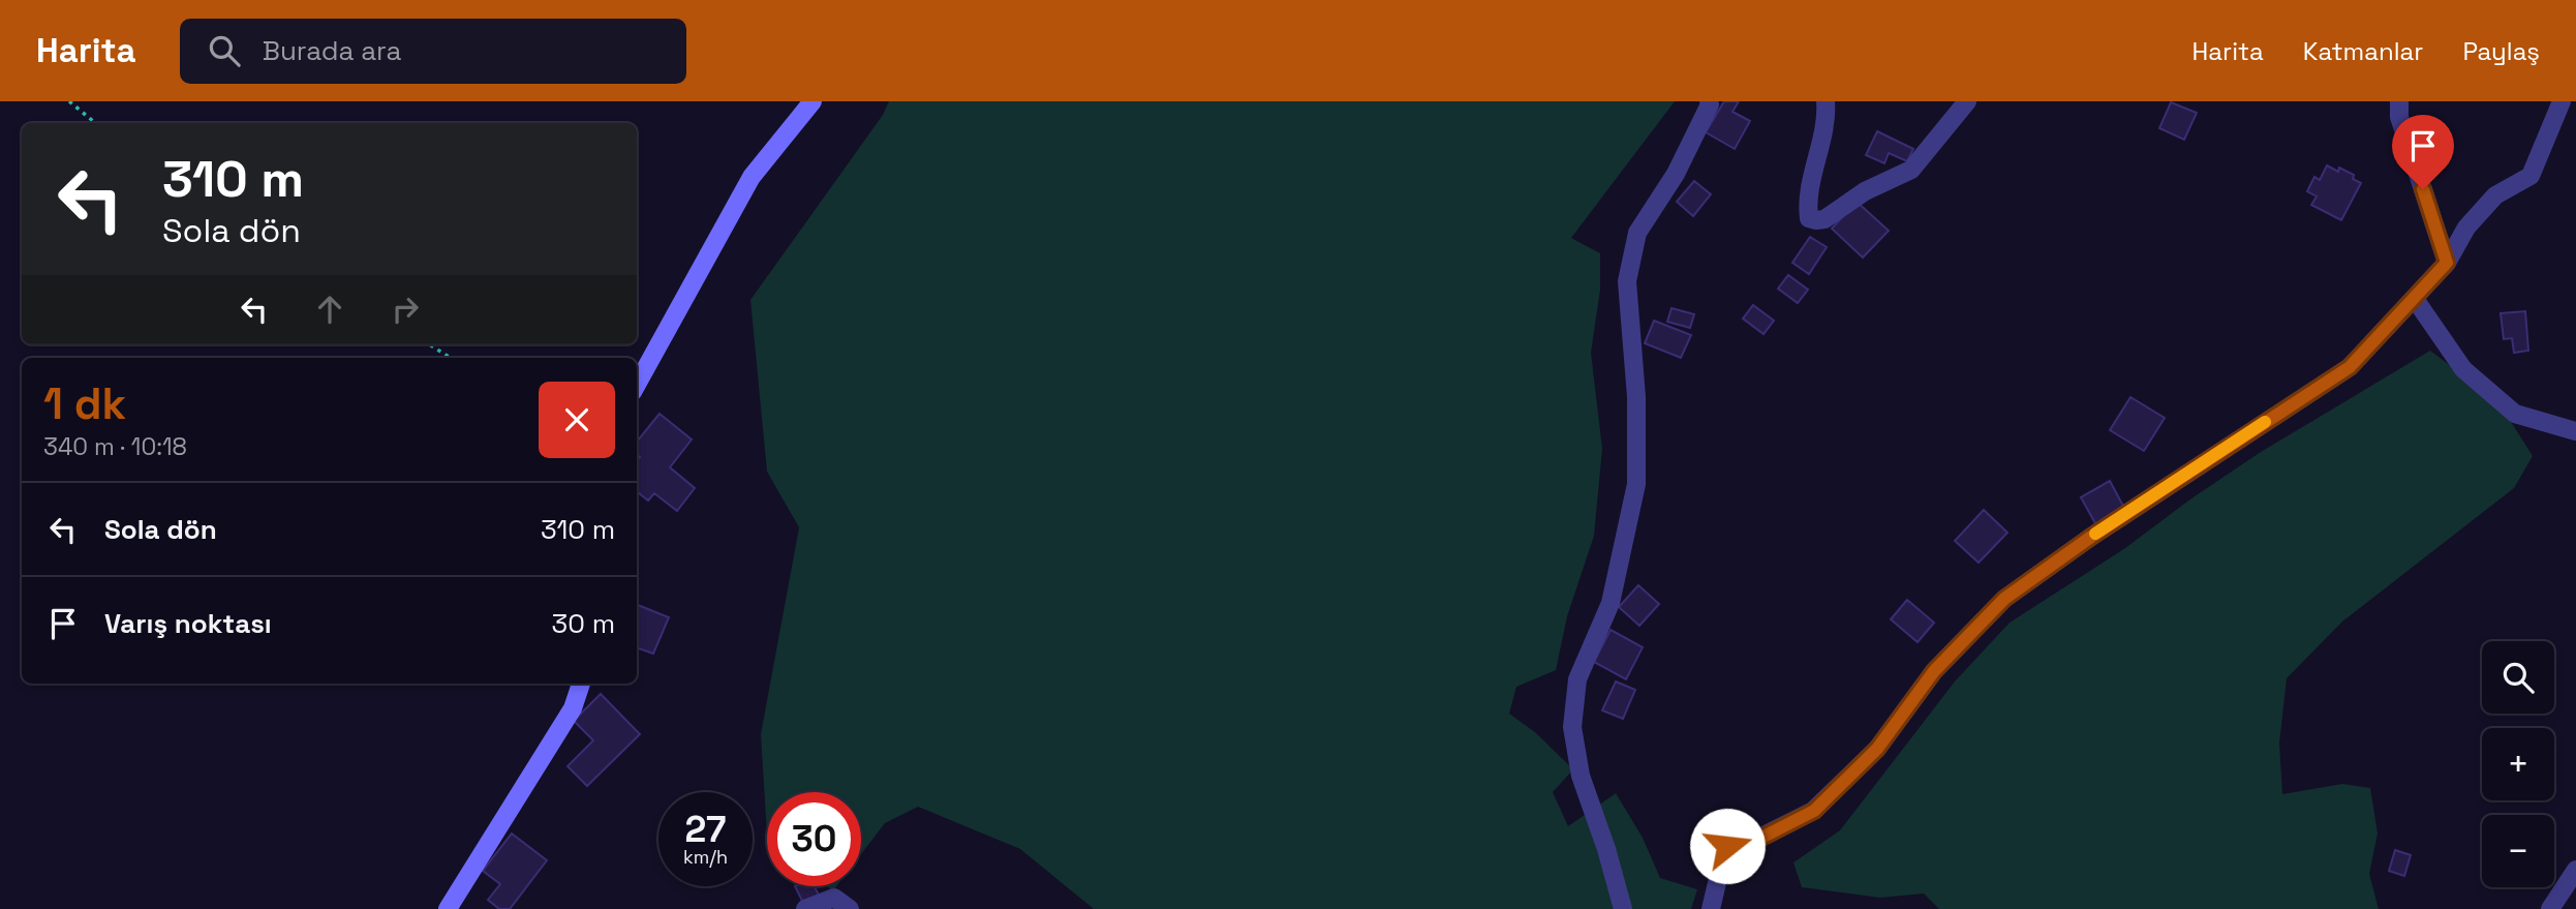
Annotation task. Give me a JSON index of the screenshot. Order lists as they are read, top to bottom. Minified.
{"page":{"header":"Harita","search":"Burada ara","nav":["Harita","Katmanlar","Paylaş"],"turn":["310 m","Sola dön"],"heading":["1 dk","340 m · 10:18"],"list":[{"name":"Sola dön","value":"310 m"},{"name":"Varış noktası","value":"30 m"}],"map_buttons":["+","−"],"speed":"27 km/h","limit":"30"}}
